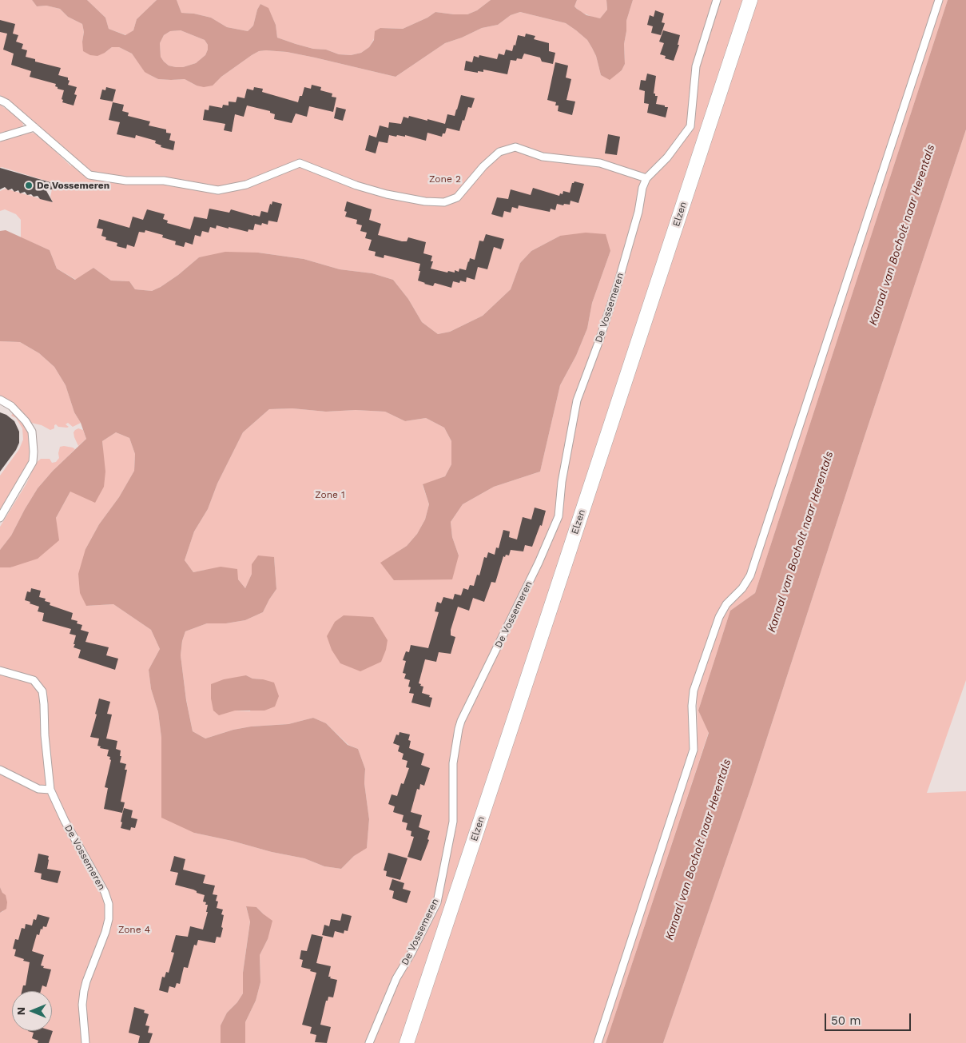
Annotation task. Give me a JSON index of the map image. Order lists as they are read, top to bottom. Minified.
{"streets":{"street":["Elzen"],"lane":["De Vossemeren"]},"water":["Kanaal van Bocholt naar Herentals"],"parks":["Zone 2","Zone 1","Zone 4"],"places":["De Vossemeren"],"scale_bar":"50 m","north":"left"}
